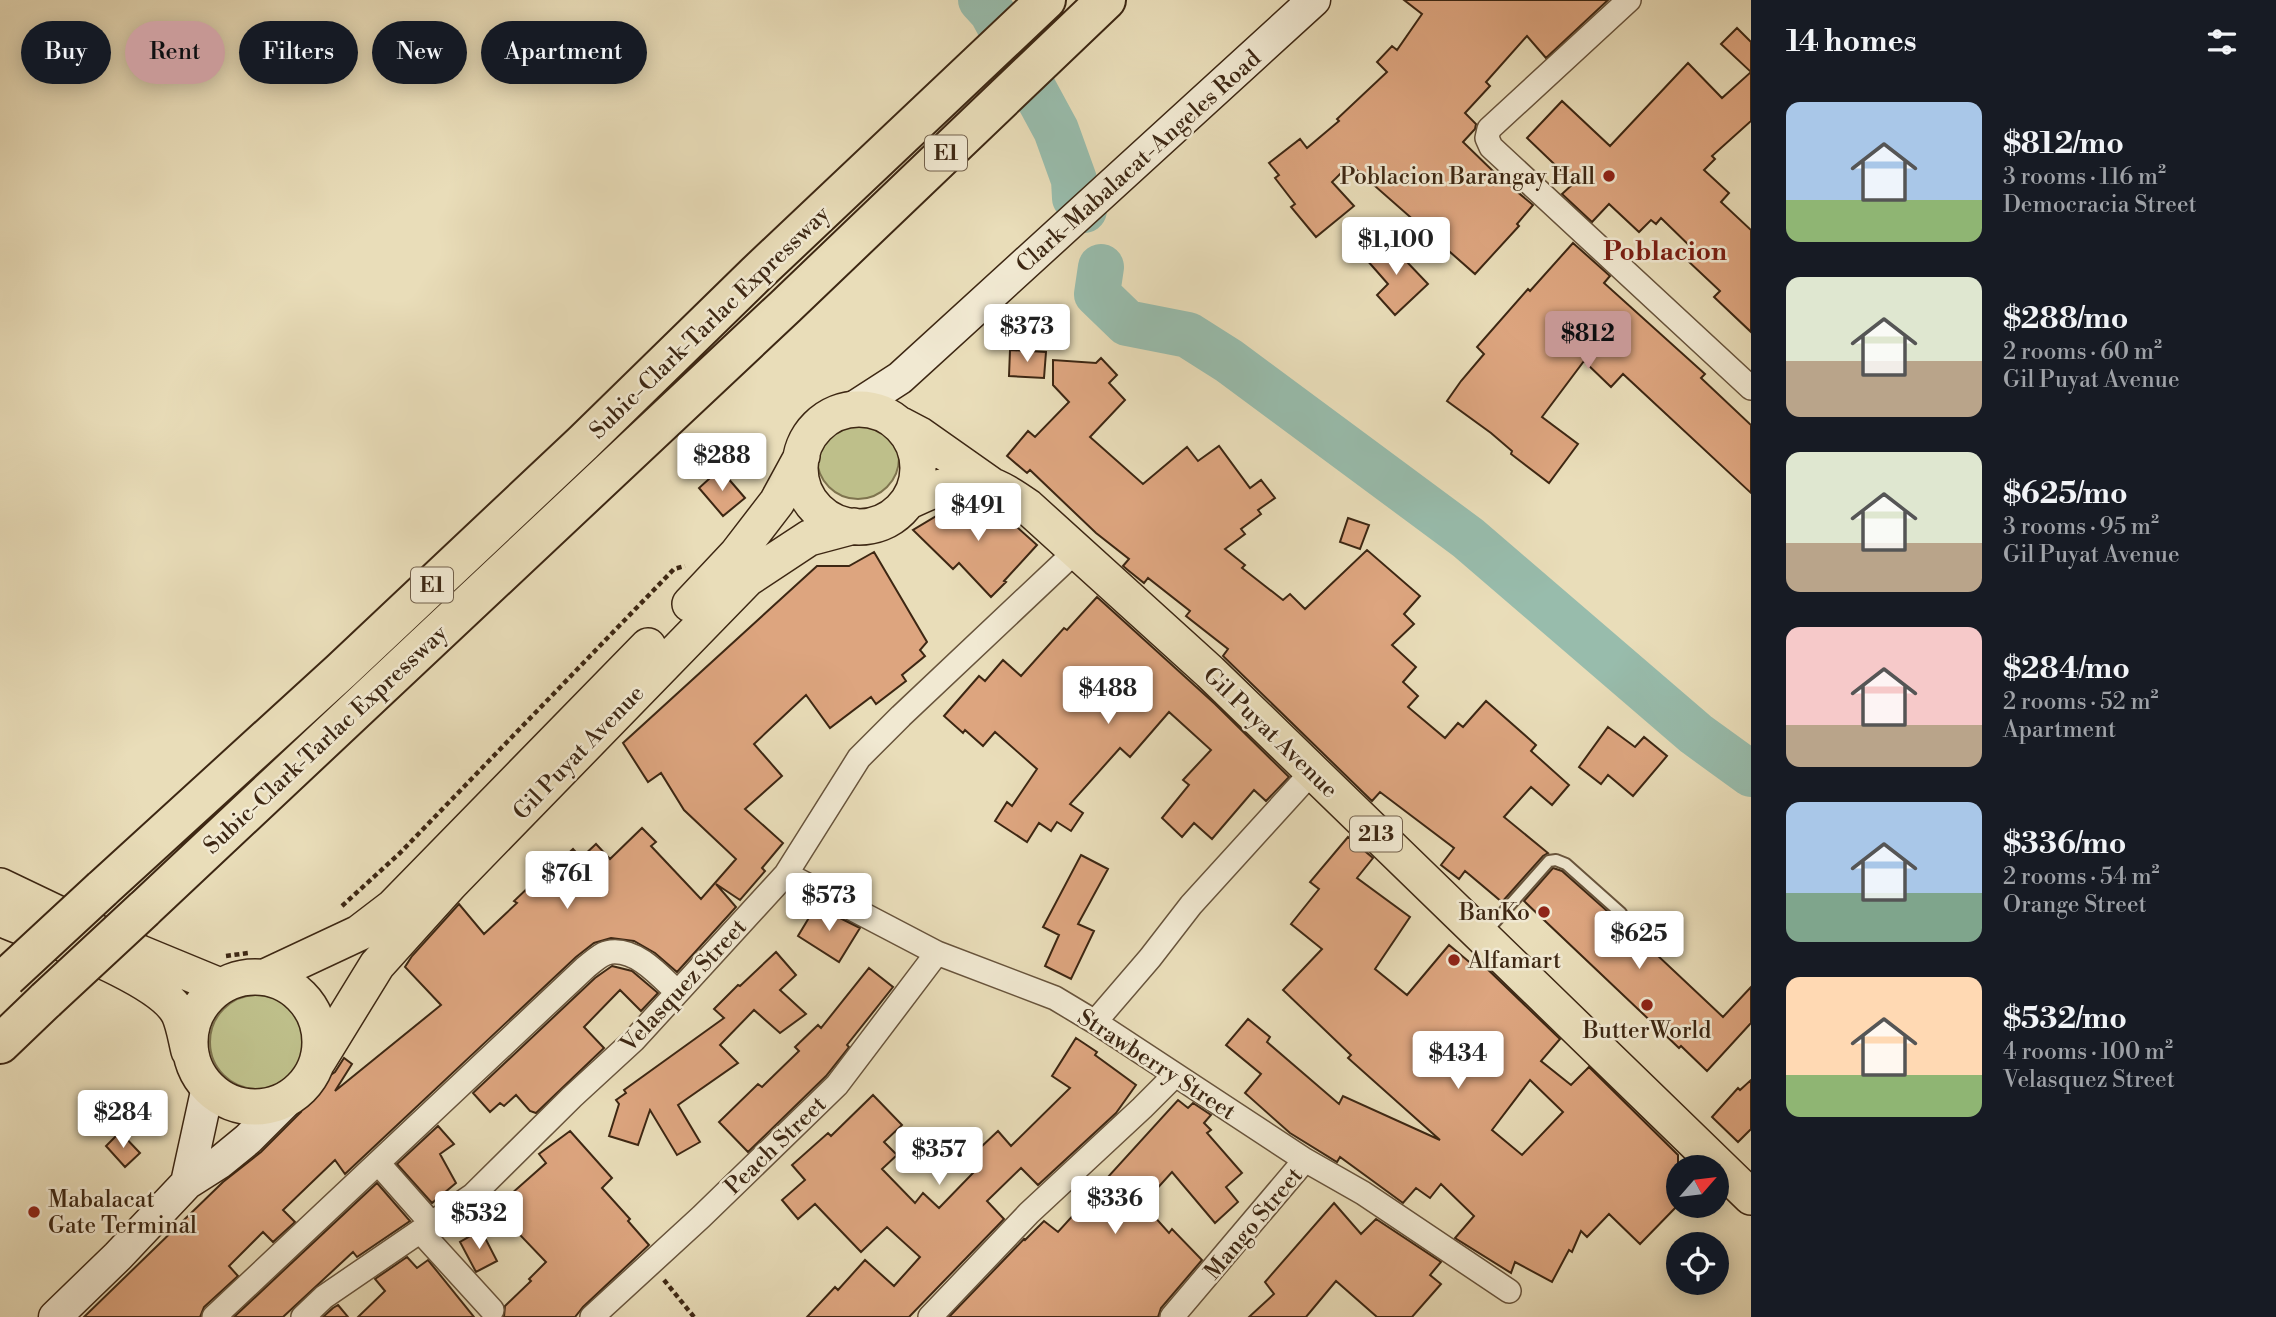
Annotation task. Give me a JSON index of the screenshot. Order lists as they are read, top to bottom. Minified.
{"streets":{"highway":["E1","Subic-Clark-Tarlac Expressway"],"main road":["Gil Puyat Avenue","213"],"street":["Clark-Mabalacat-Angeles Road","Velasquez Street","Strawberry Street","Peach Street","Mango Street"]},"crossings":[["Clark-Mabalacat-Angeles Road","Gil Puyat Avenue"],["Clark-Mabalacat-Angeles Road","213"],["Gil Puyat Avenue","213"],["Gil Puyat Avenue","Velasquez Street"],["Velasquez Street","Strawberry Street"],["Strawberry Street","Peach Street"],["Strawberry Street","Mango Street"]],"districts":["Poblacion"],"places":["Poblacion Barangay Hall","BanKo","Alfamart","ButterWorld","Mabalacat Gate Terminal"],"north":"top right","page":{"heading":"14 homes","chip":["Buy","Rent","Filters","New","Apartment"],"list":[{"name":"$812/mo","note":"3 rooms · 116 m² · Democracia Street"},{"name":"$288/mo","note":"2 rooms · 60 m² · Gil Puyat Avenue"},{"name":"$625/mo","note":"3 rooms · 95 m² · Gil Puyat Avenue"},{"name":"$284/mo","note":"2 rooms · 52 m² · Apartment"},{"name":"$336/mo","note":"2 rooms · 54 m² · Orange Street"},{"name":"$532/mo","note":"4 rooms · 100 m² · Velasquez Street"}],"price":["$1,100","$373","$812","$288","$491","$488","$761","$573","$625","$434","$284","$357","$336","$532"]}}
